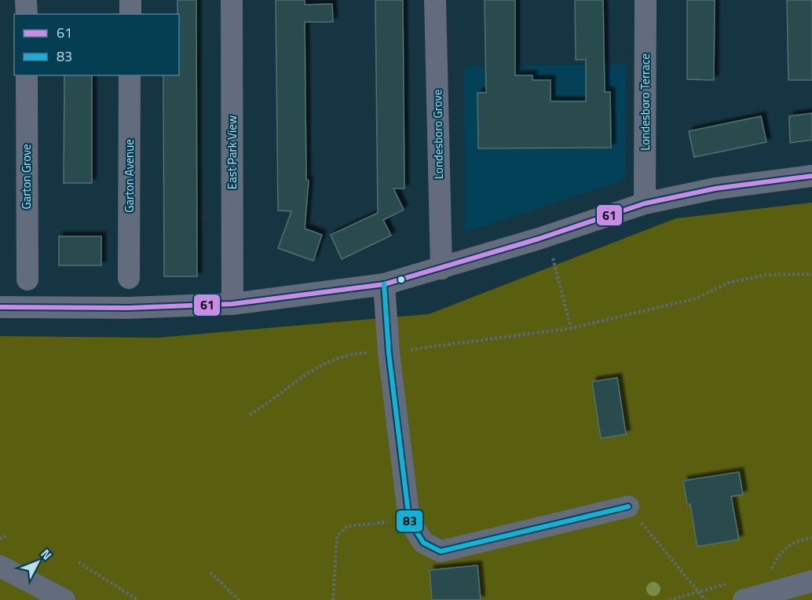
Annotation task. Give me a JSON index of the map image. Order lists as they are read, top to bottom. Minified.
{"streets":{"street":["Londesboro Terrace","Londesboro Grove","East Park View","Garton Avenue","Garton Grove"]},"lines":["transit line 61","transit line 83"],"legend":["61","83"],"north":"top right"}
